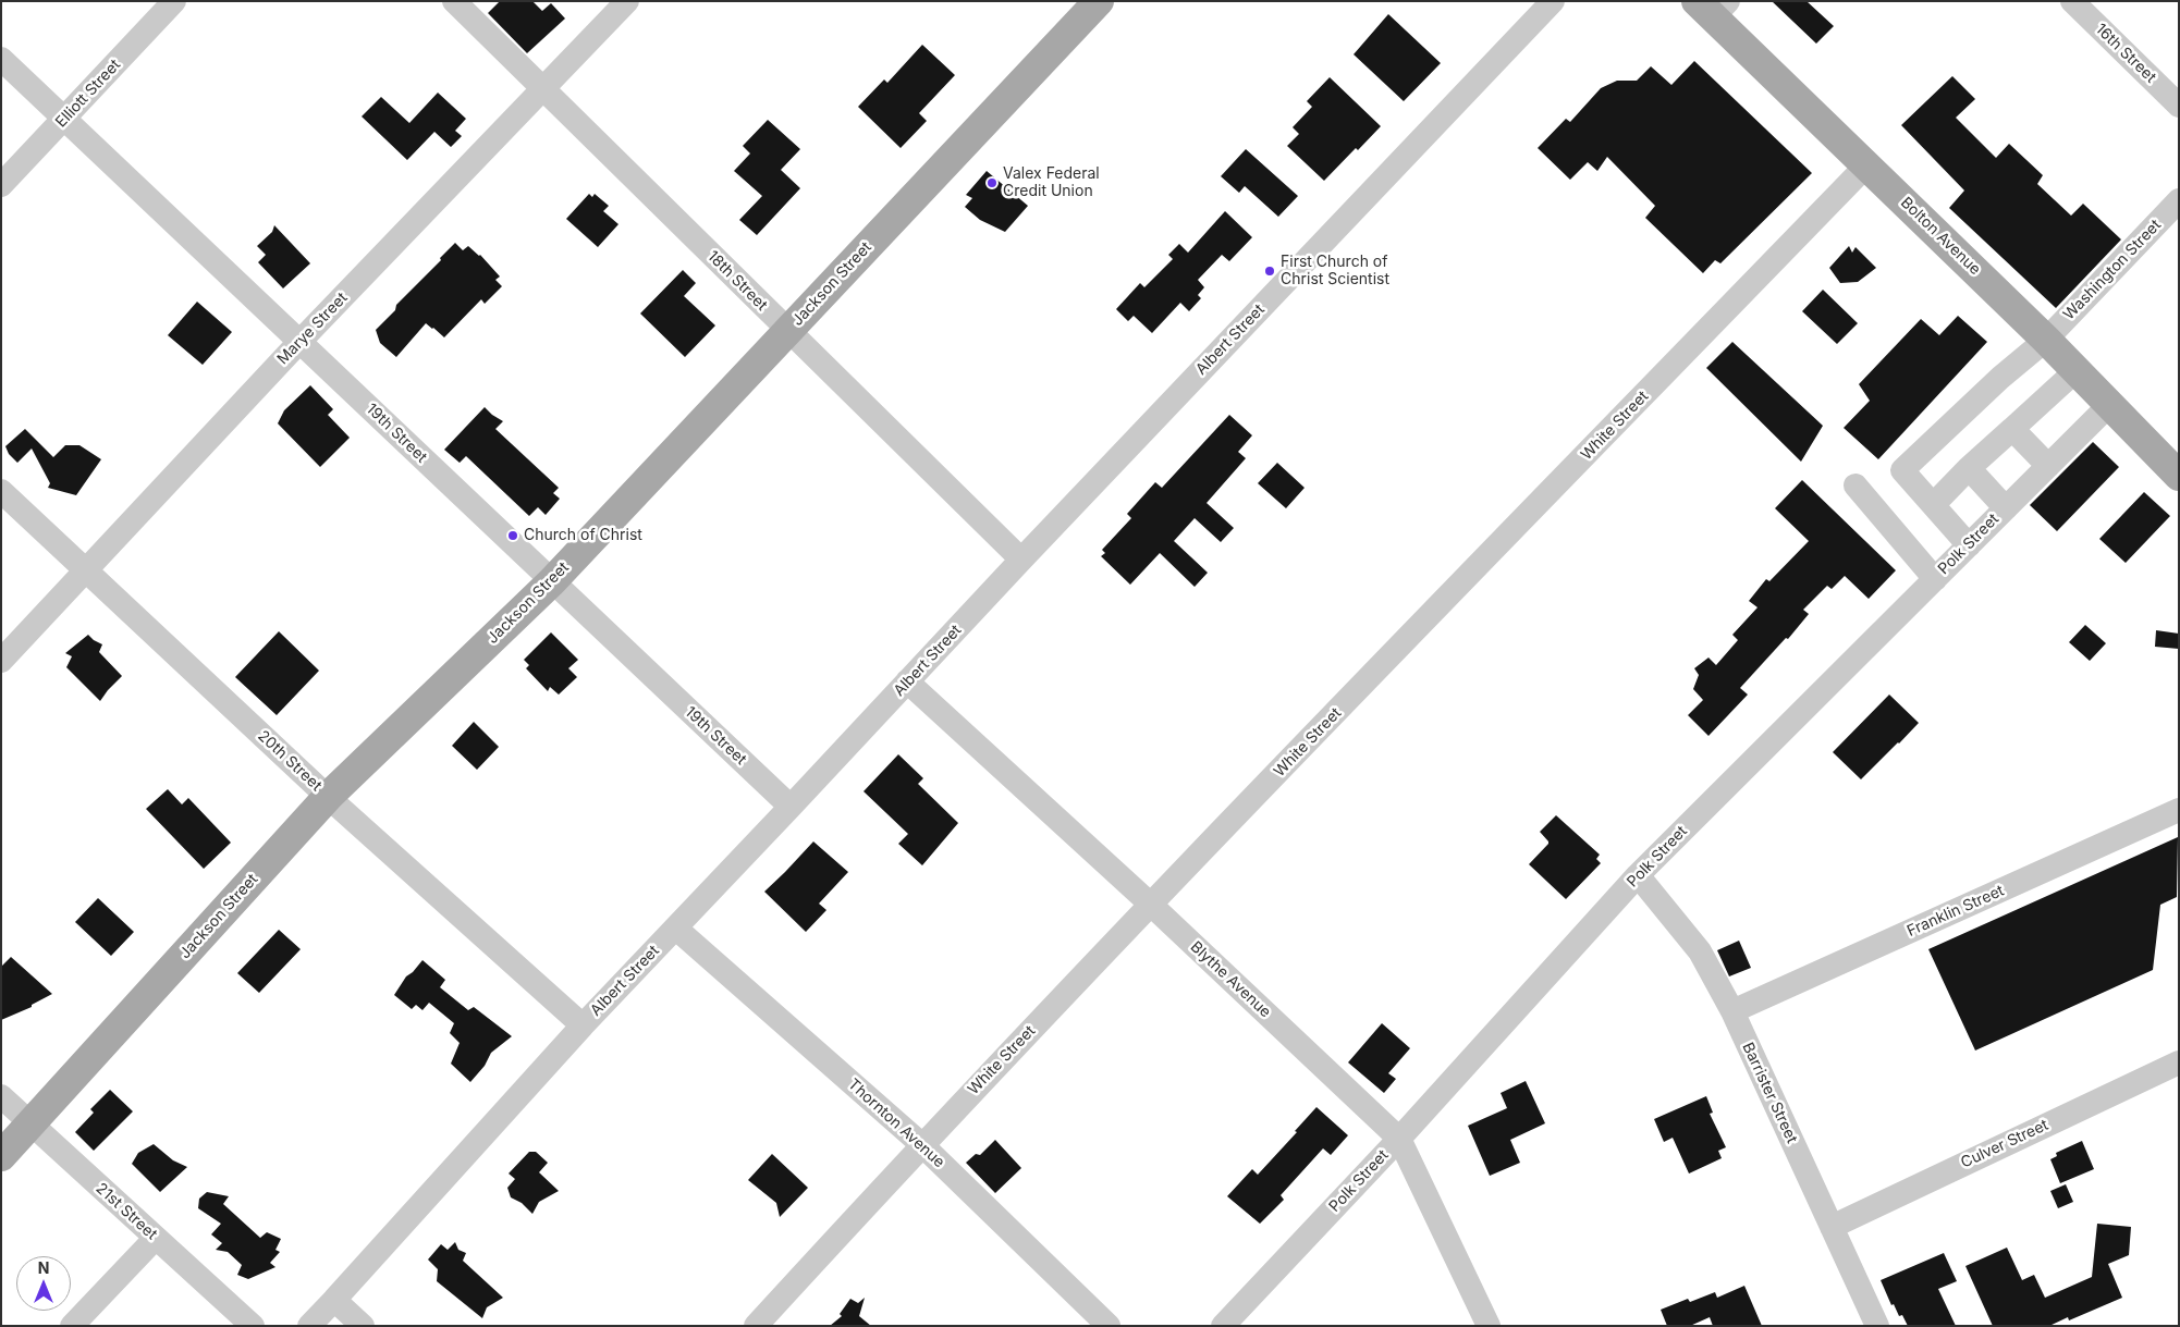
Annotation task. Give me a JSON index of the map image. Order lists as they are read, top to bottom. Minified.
{"streets":{"main road":["Bolton Avenue","Jackson Street"],"street":["16th Street","Elliott Street","Washington Street","18th Street","Marye Street","Albert Street","White Street","19th Street","Polk Street","20th Street","Franklin Street","Blythe Avenue","Barrister Street","Thornton Avenue","Culver Street","21st Street"]},"crossings":[["Elliott Street","19th Street"],["Bolton Avenue","Washington Street"],["Bolton Avenue","White Street"],["Bolton Avenue","Polk Street"],["18th Street","Jackson Street"],["18th Street","Marye Street"],["18th Street","Albert Street"],["Jackson Street","19th Street"],["Jackson Street","20th Street"],["Jackson Street","21st Street"],["Marye Street","19th Street"],["Marye Street","20th Street"],["Albert Street","19th Street"],["Albert Street","20th Street"],["Albert Street","Blythe Avenue"],["Albert Street","Thornton Avenue"],["White Street","Blythe Avenue"],["White Street","Thornton Avenue"],["Polk Street","Blythe Avenue"],["Polk Street","Barrister Street"],["Franklin Street","Barrister Street"],["Barrister Street","Culver Street"]],"places":["Valex Federal Credit Union","First Church of Christ Scientist","Church of Christ"],"north":"top"}
